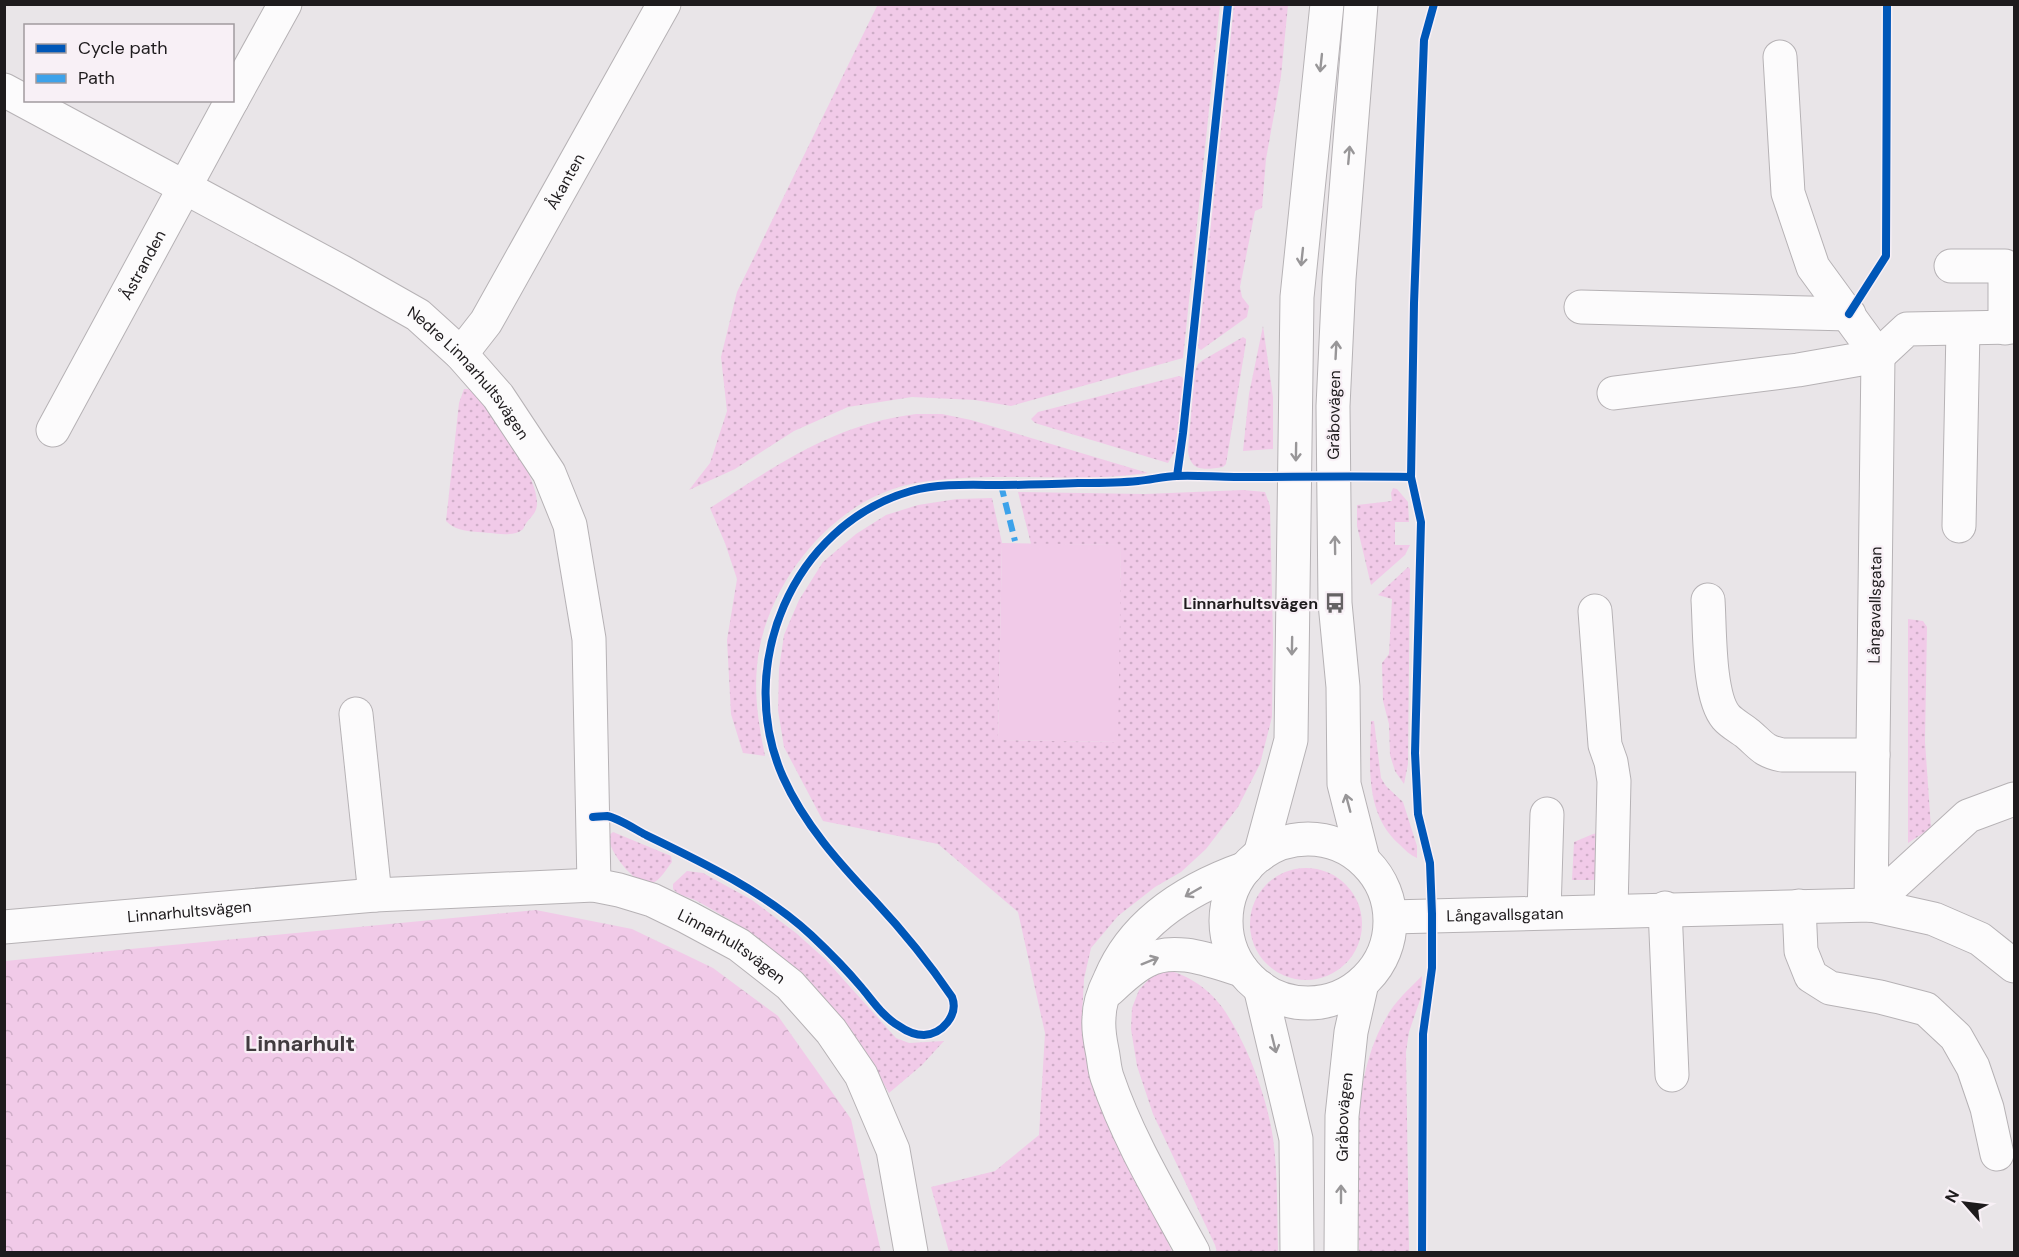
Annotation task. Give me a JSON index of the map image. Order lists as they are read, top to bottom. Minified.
{"streets":{"street":["Åkanten","Åstranden","Nedre Linnarhultsvägen","Gråbovägen","Långavallsgatan","Linnarhultsvägen"]},"crossings":[["Åkanten","Nedre Linnarhultsvägen"],["Åstranden","Nedre Linnarhultsvägen"],["Nedre Linnarhultsvägen","Linnarhultsvägen"],["Gråbovägen","Långavallsgatan"]],"districts":["Linnarhult"],"places":{"bus stop":["Linnarhultsvägen"]},"legend":["Cycle path","Path"],"north":"top left"}
